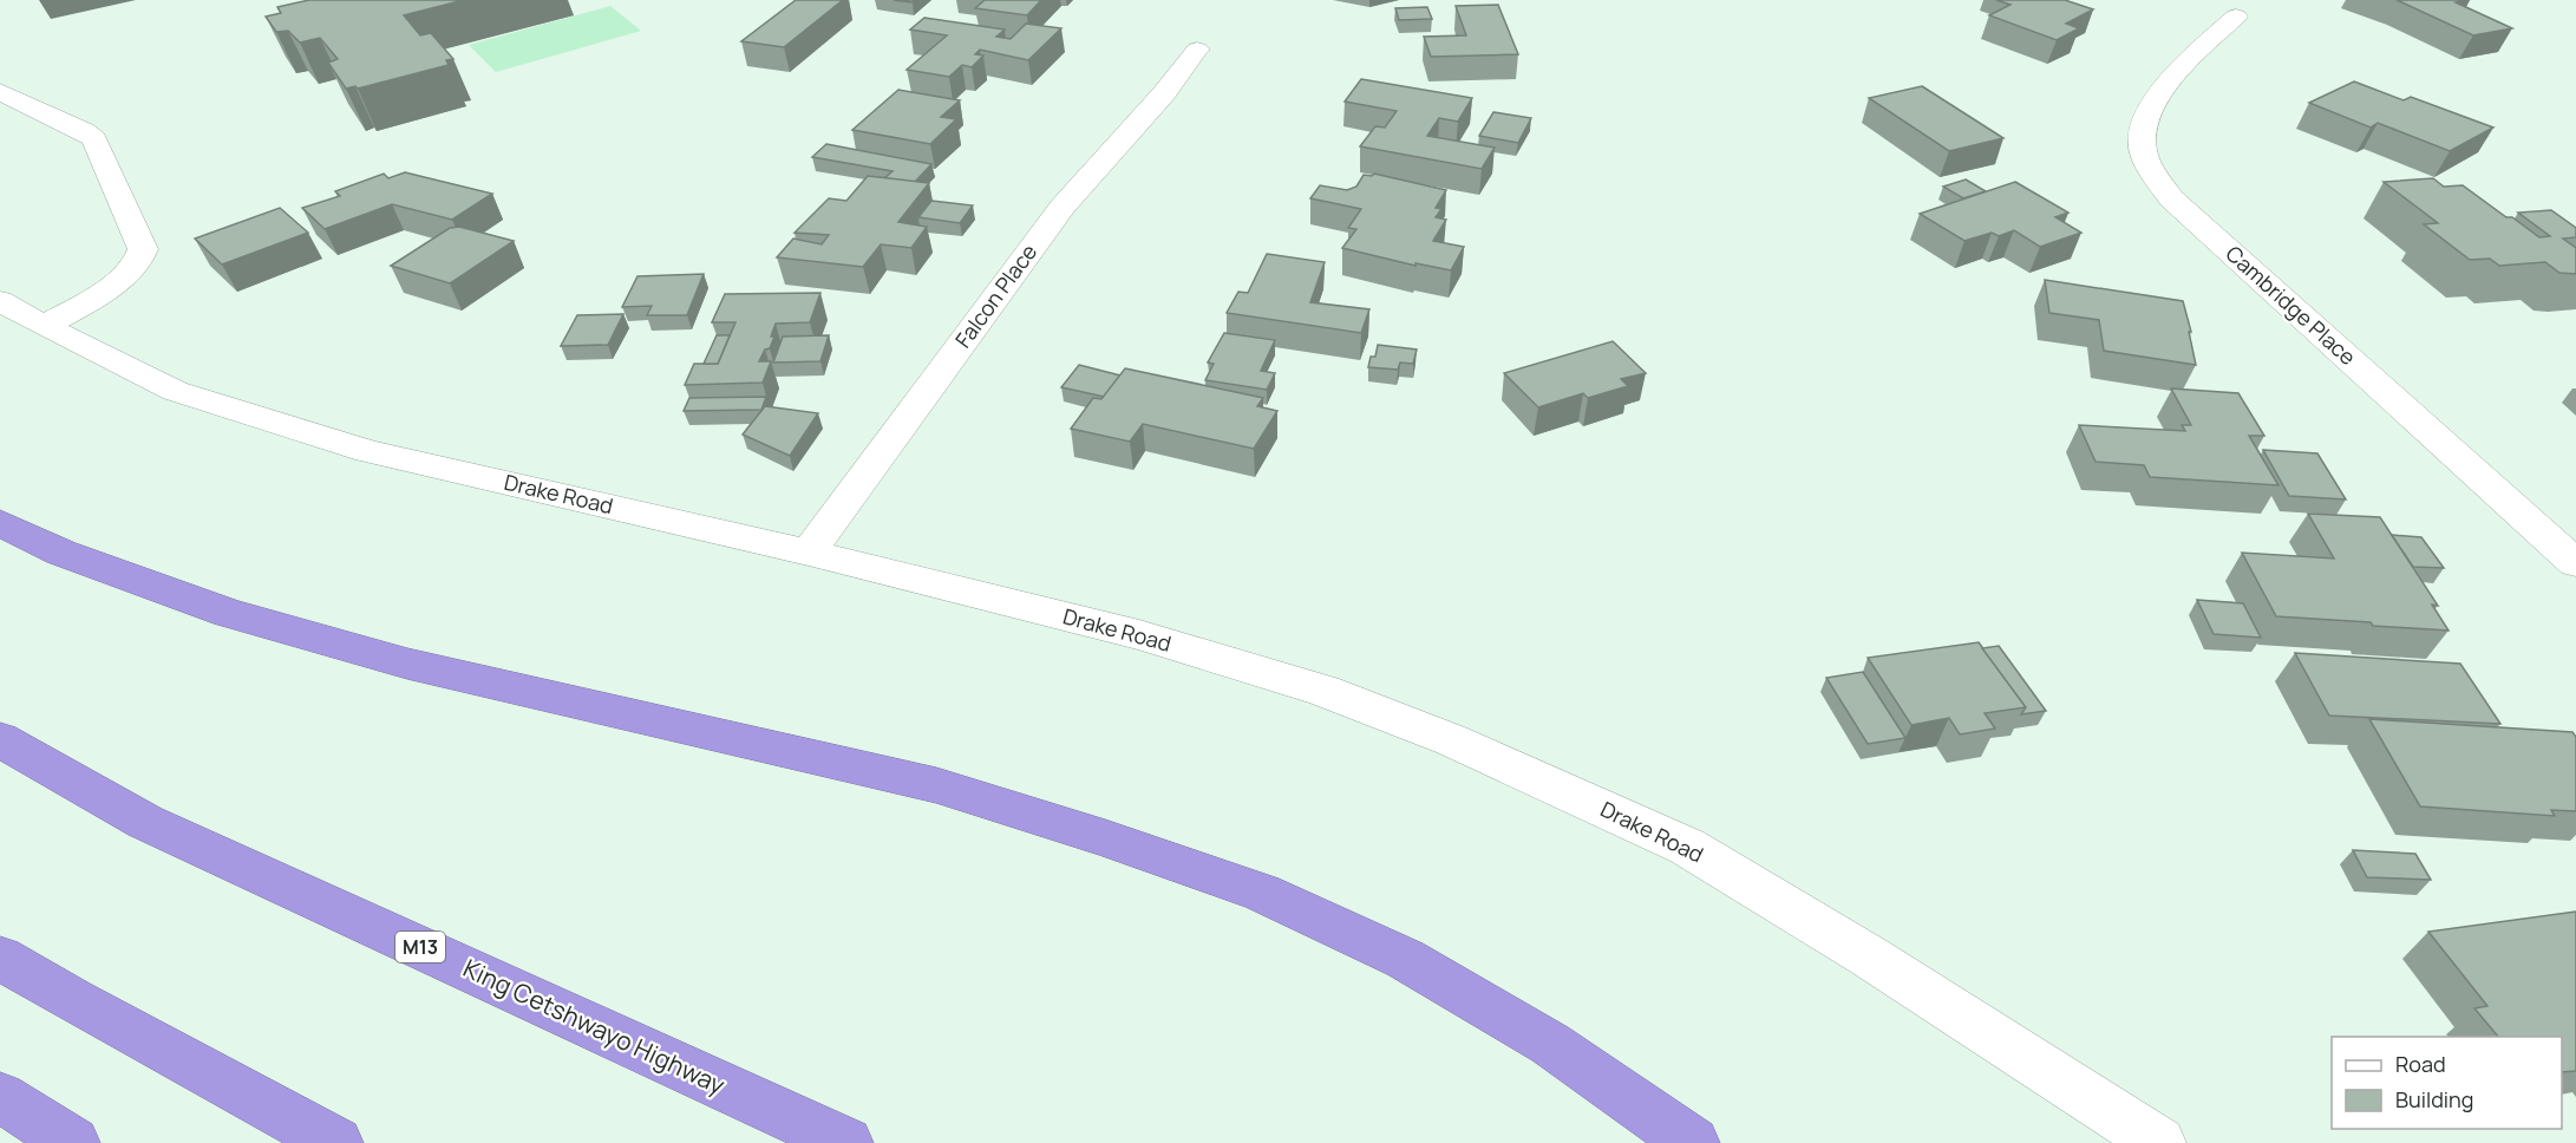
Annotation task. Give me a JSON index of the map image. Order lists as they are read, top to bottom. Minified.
{"streets":{"highway":["M13","King Cetshwayo Highway"],"street":["Falcon Place","Cambridge Place","Drake Road"]},"crossings":[["Falcon Place","Drake Road"]],"legend":["Road","Building"]}
